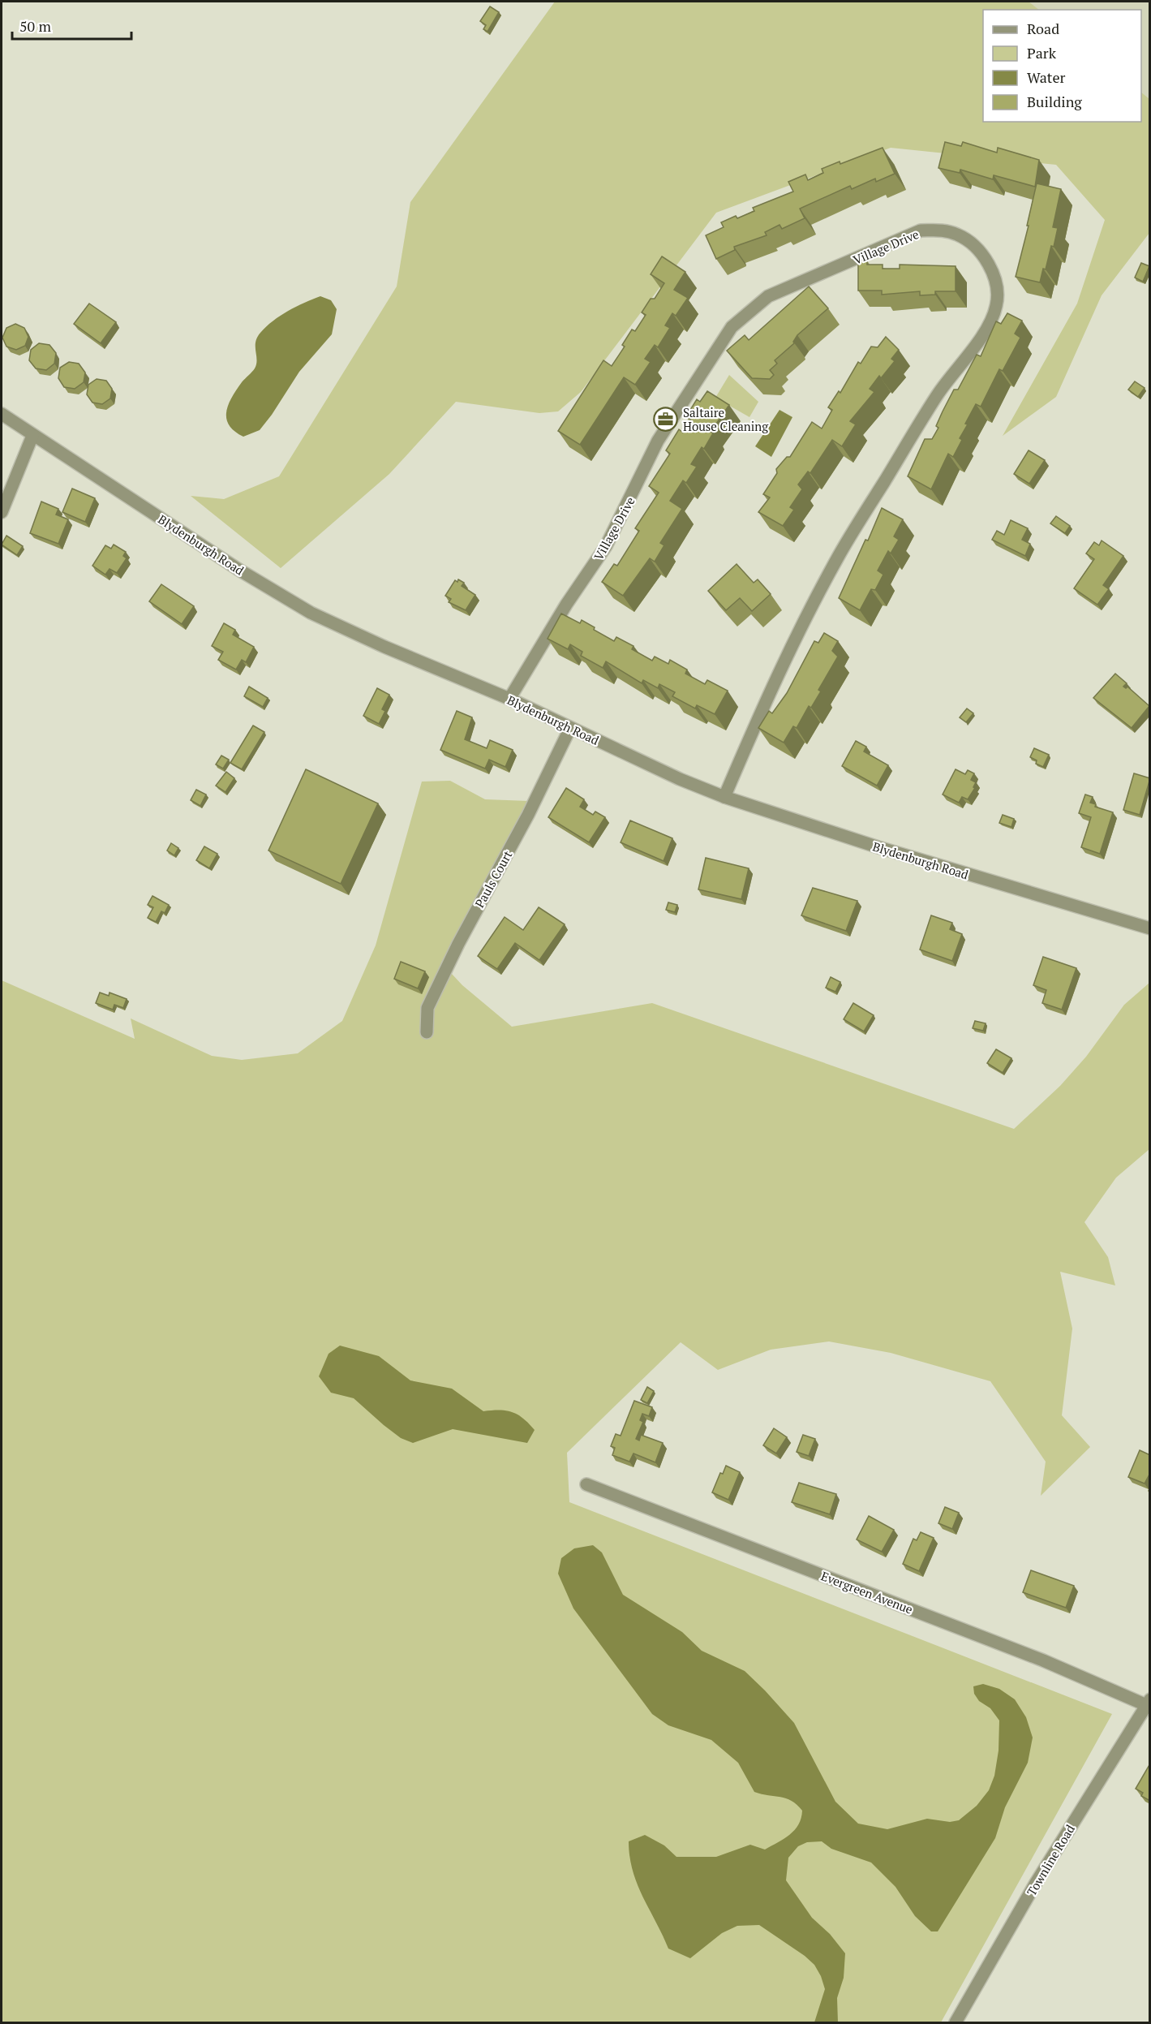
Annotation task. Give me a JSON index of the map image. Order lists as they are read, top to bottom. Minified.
{"streets":{"street":["Village Drive","Blydenburgh Road","Pauls Court","Evergreen Avenue","Townline Road"]},"crossings":[["Village Drive","Blydenburgh Road"],["Blydenburgh Road","Pauls Court"],["Evergreen Avenue","Townline Road"]],"places":{"office":["Saltaire House Cleaning"]},"legend":["Road","Park","Water","Building"],"scale_bar":"50 m"}
